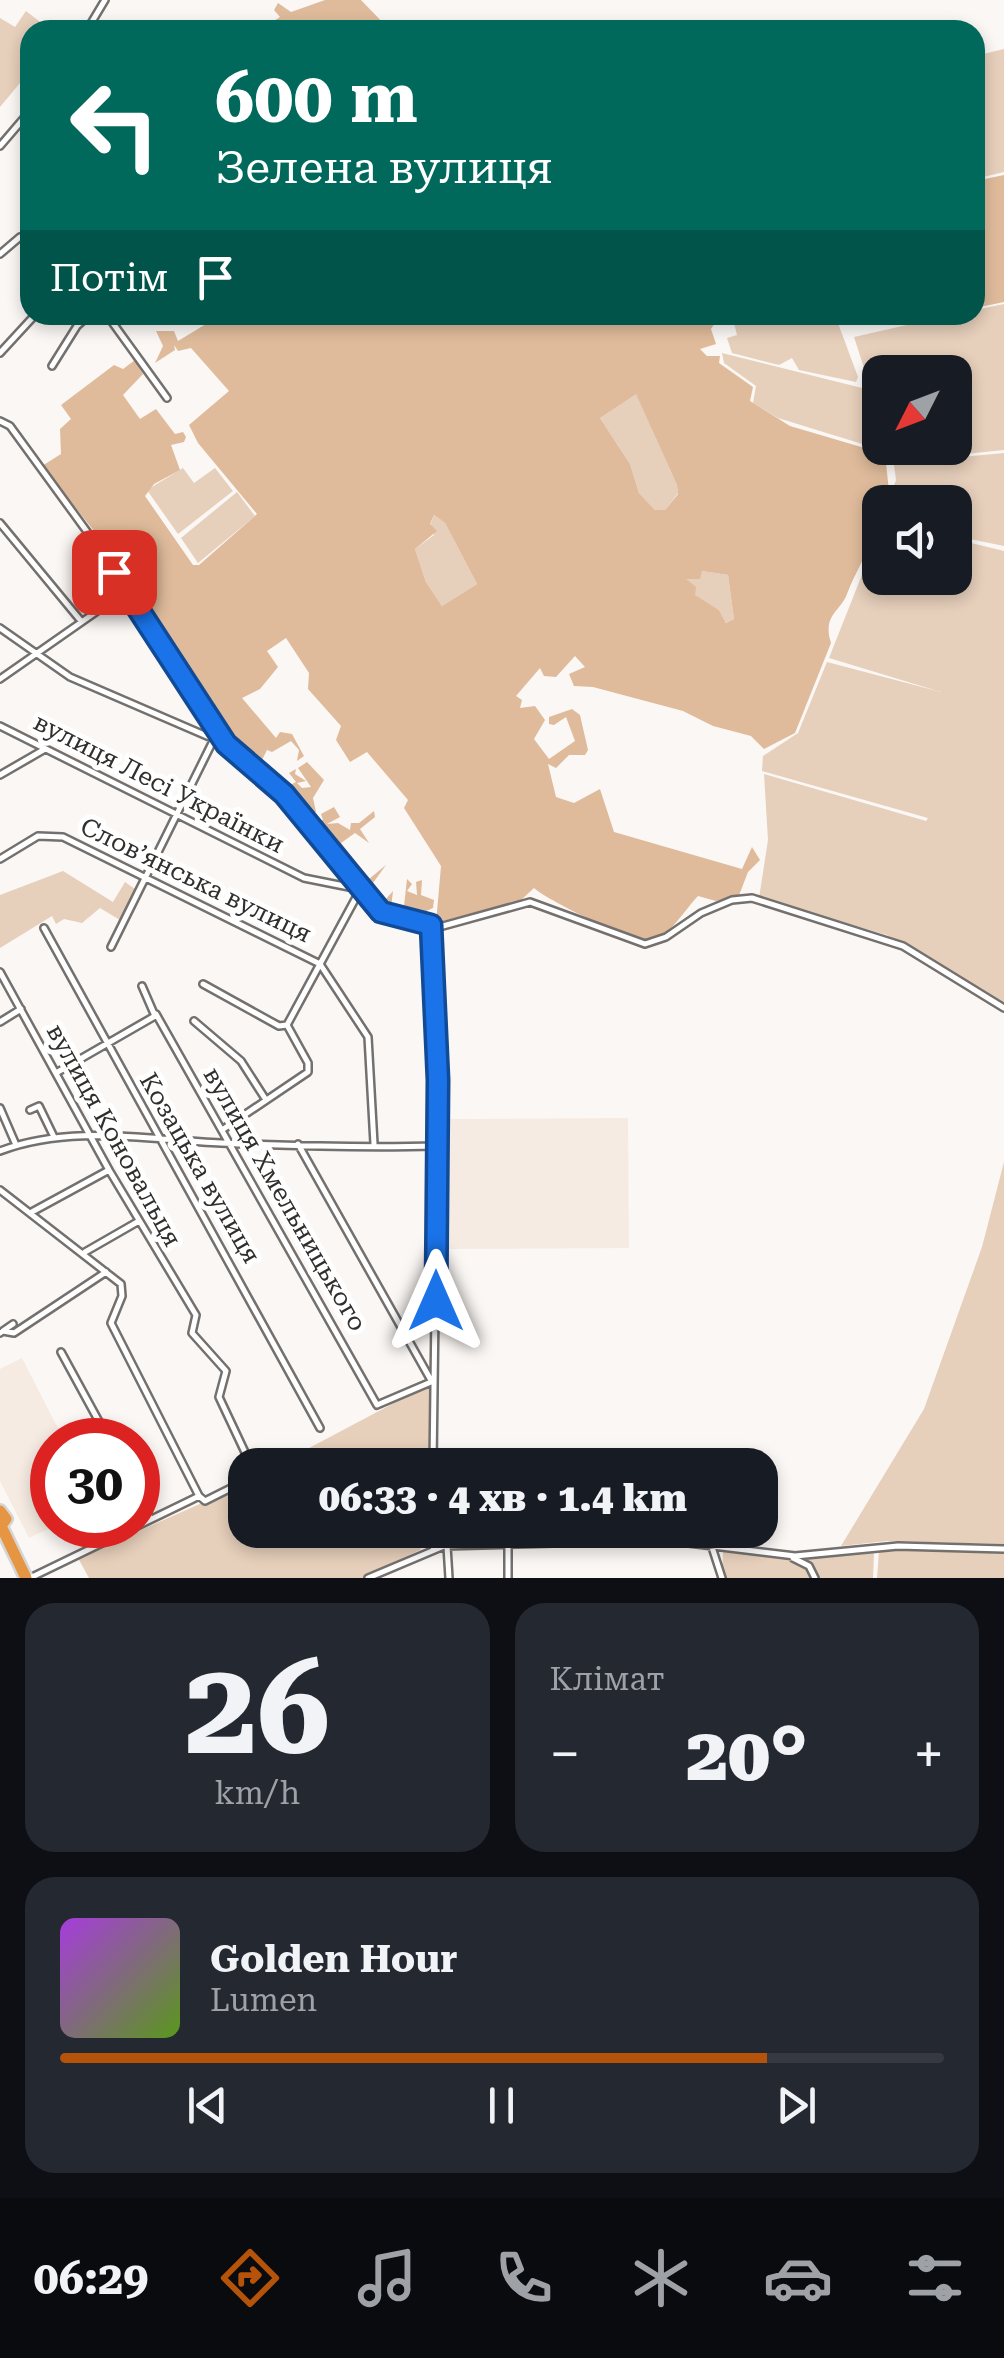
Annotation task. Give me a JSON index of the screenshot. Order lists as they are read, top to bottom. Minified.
{"streets":{"street":["вулиця Лесі Українки","Словʼянська вулиця","вулиця Коновальця","Козацька вулиця","вулиця Хмельницького"]},"north":"bottom left","page":{"turn":["600 m","Зелена вулиця"],"then":"Потім","limit":"30","trip":"06:33 · 4 хв · 1.4 km","tile":[["26","km/h"],"Клімат"],"heat":["−","20°","+"],"song":["Golden Hour","Lumen"],"tabs":"06:29"}}
